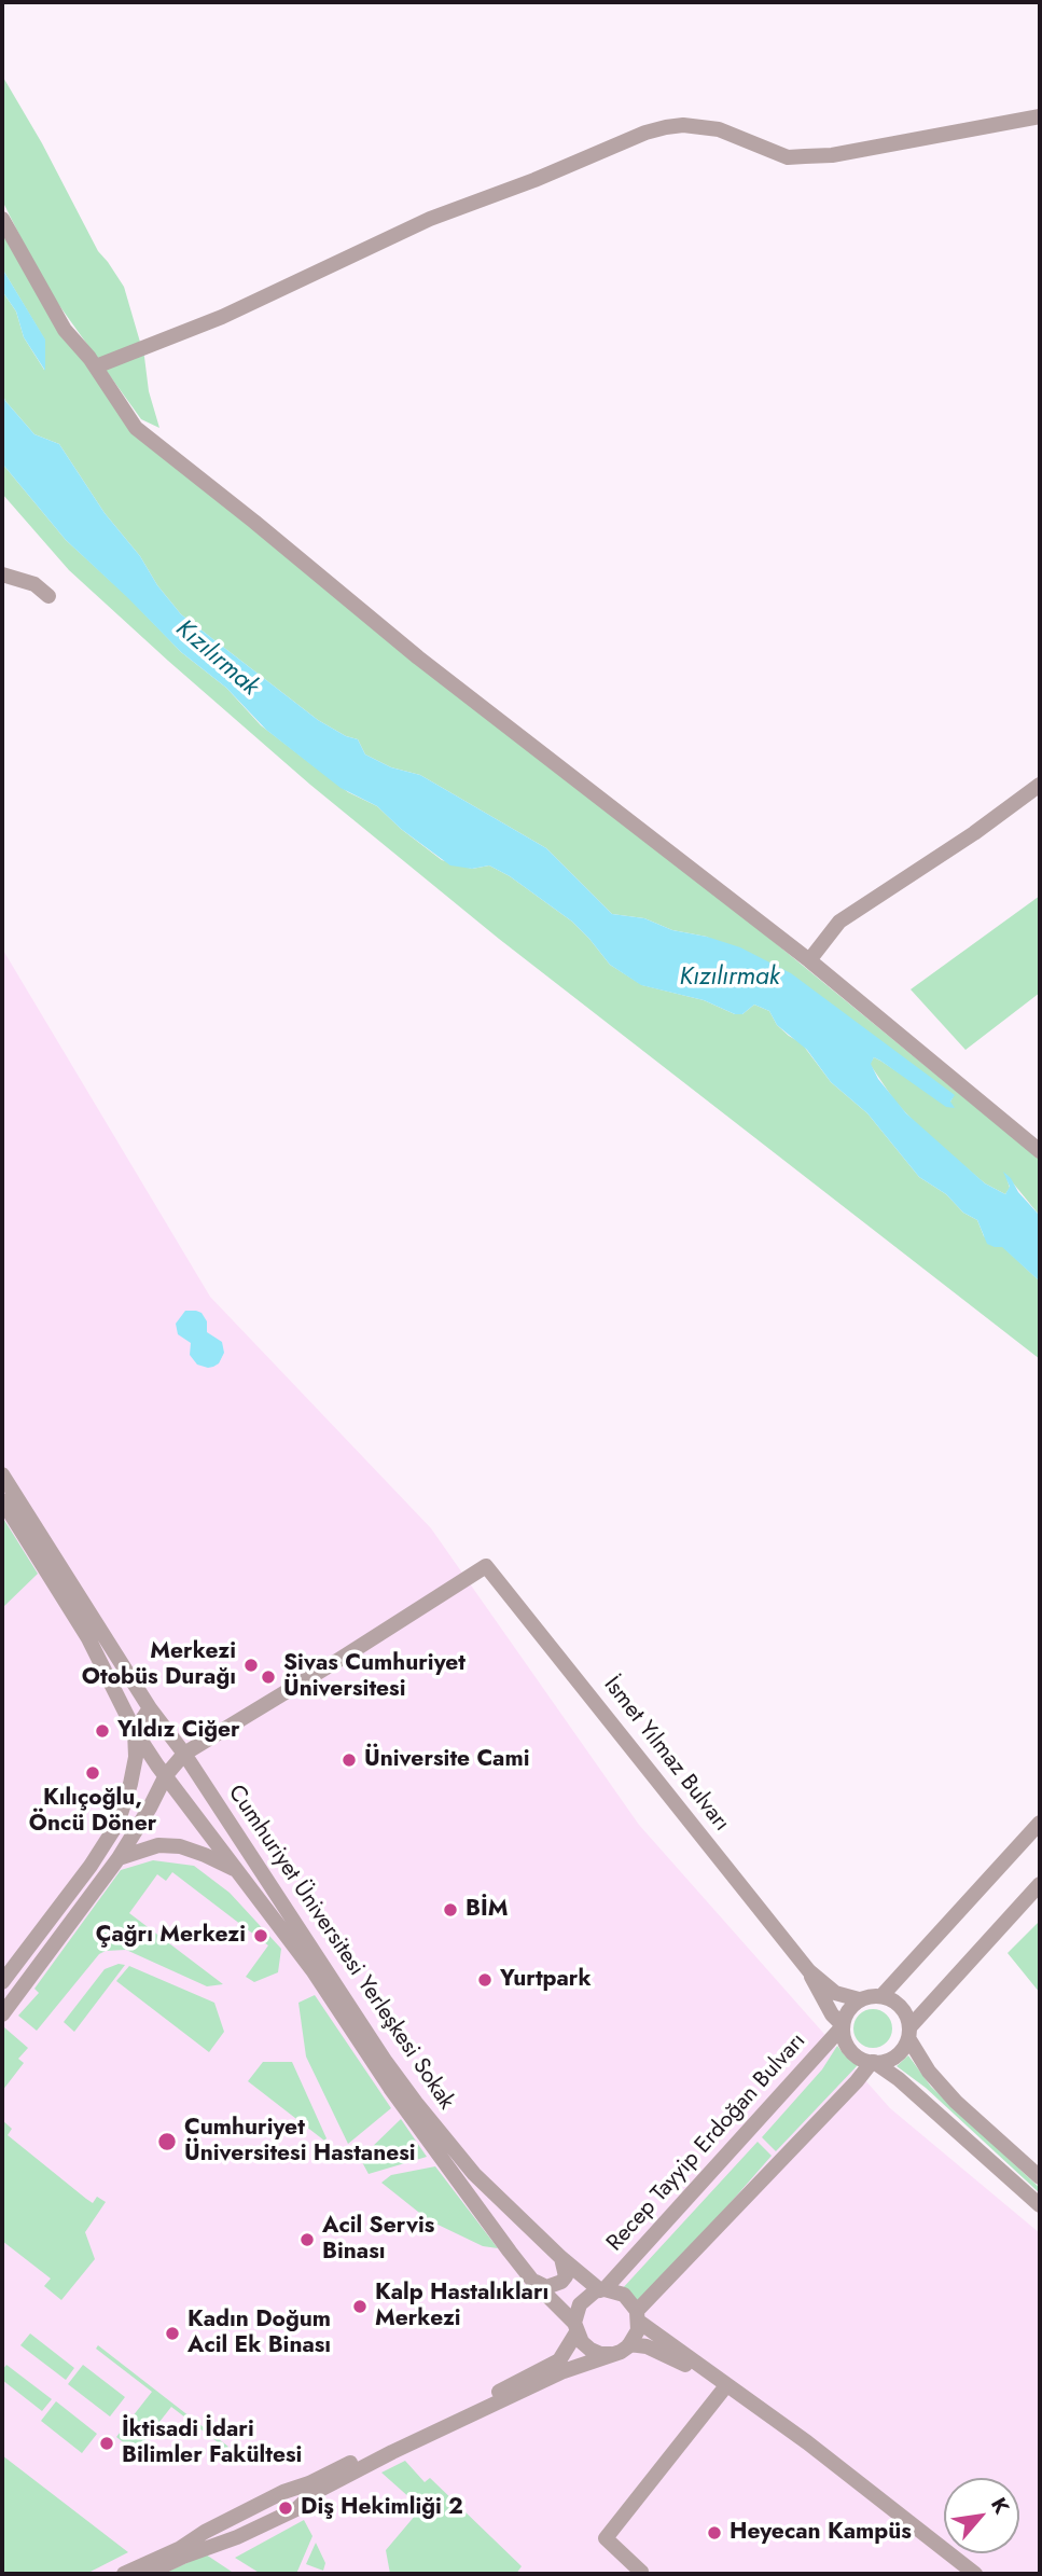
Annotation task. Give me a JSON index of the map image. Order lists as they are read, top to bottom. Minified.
{"streets":{"street":["İsmet Yılmaz Bulvarı","Cumhuriyet Üniversitesi Yerleşkesi Sokak","Recep Tayyip Erdoğan Bulvarı"]},"crossings":[["İsmet Yılmaz Bulvarı","Cumhuriyet Üniversitesi Yerleşkesi Sokak"],["İsmet Yılmaz Bulvarı","Recep Tayyip Erdoğan Bulvarı"],["Cumhuriyet Üniversitesi Yerleşkesi Sokak","Recep Tayyip Erdoğan Bulvarı"]],"water":["Kızılırmak"],"places":["Merkezi Otobüs Durağı","Sivas Cumhuriyet Üniversitesi","Yıldız Ciğer","Üniversite Cami","Kılıçoğlu, Öncü Döner","BİM","Çağrı Merkezi","Yurtpark","Cumhuriyet Üniversitesi Hastanesi","Acil Servis Binası","Kalp Hastalıkları Merkezi","Kadın Doğum Acil Ek Binası","İktisadi İdari Bilimler Fakültesi","Diş Hekimliği 2","Heyecan Kampüs"],"north":"top right"}
